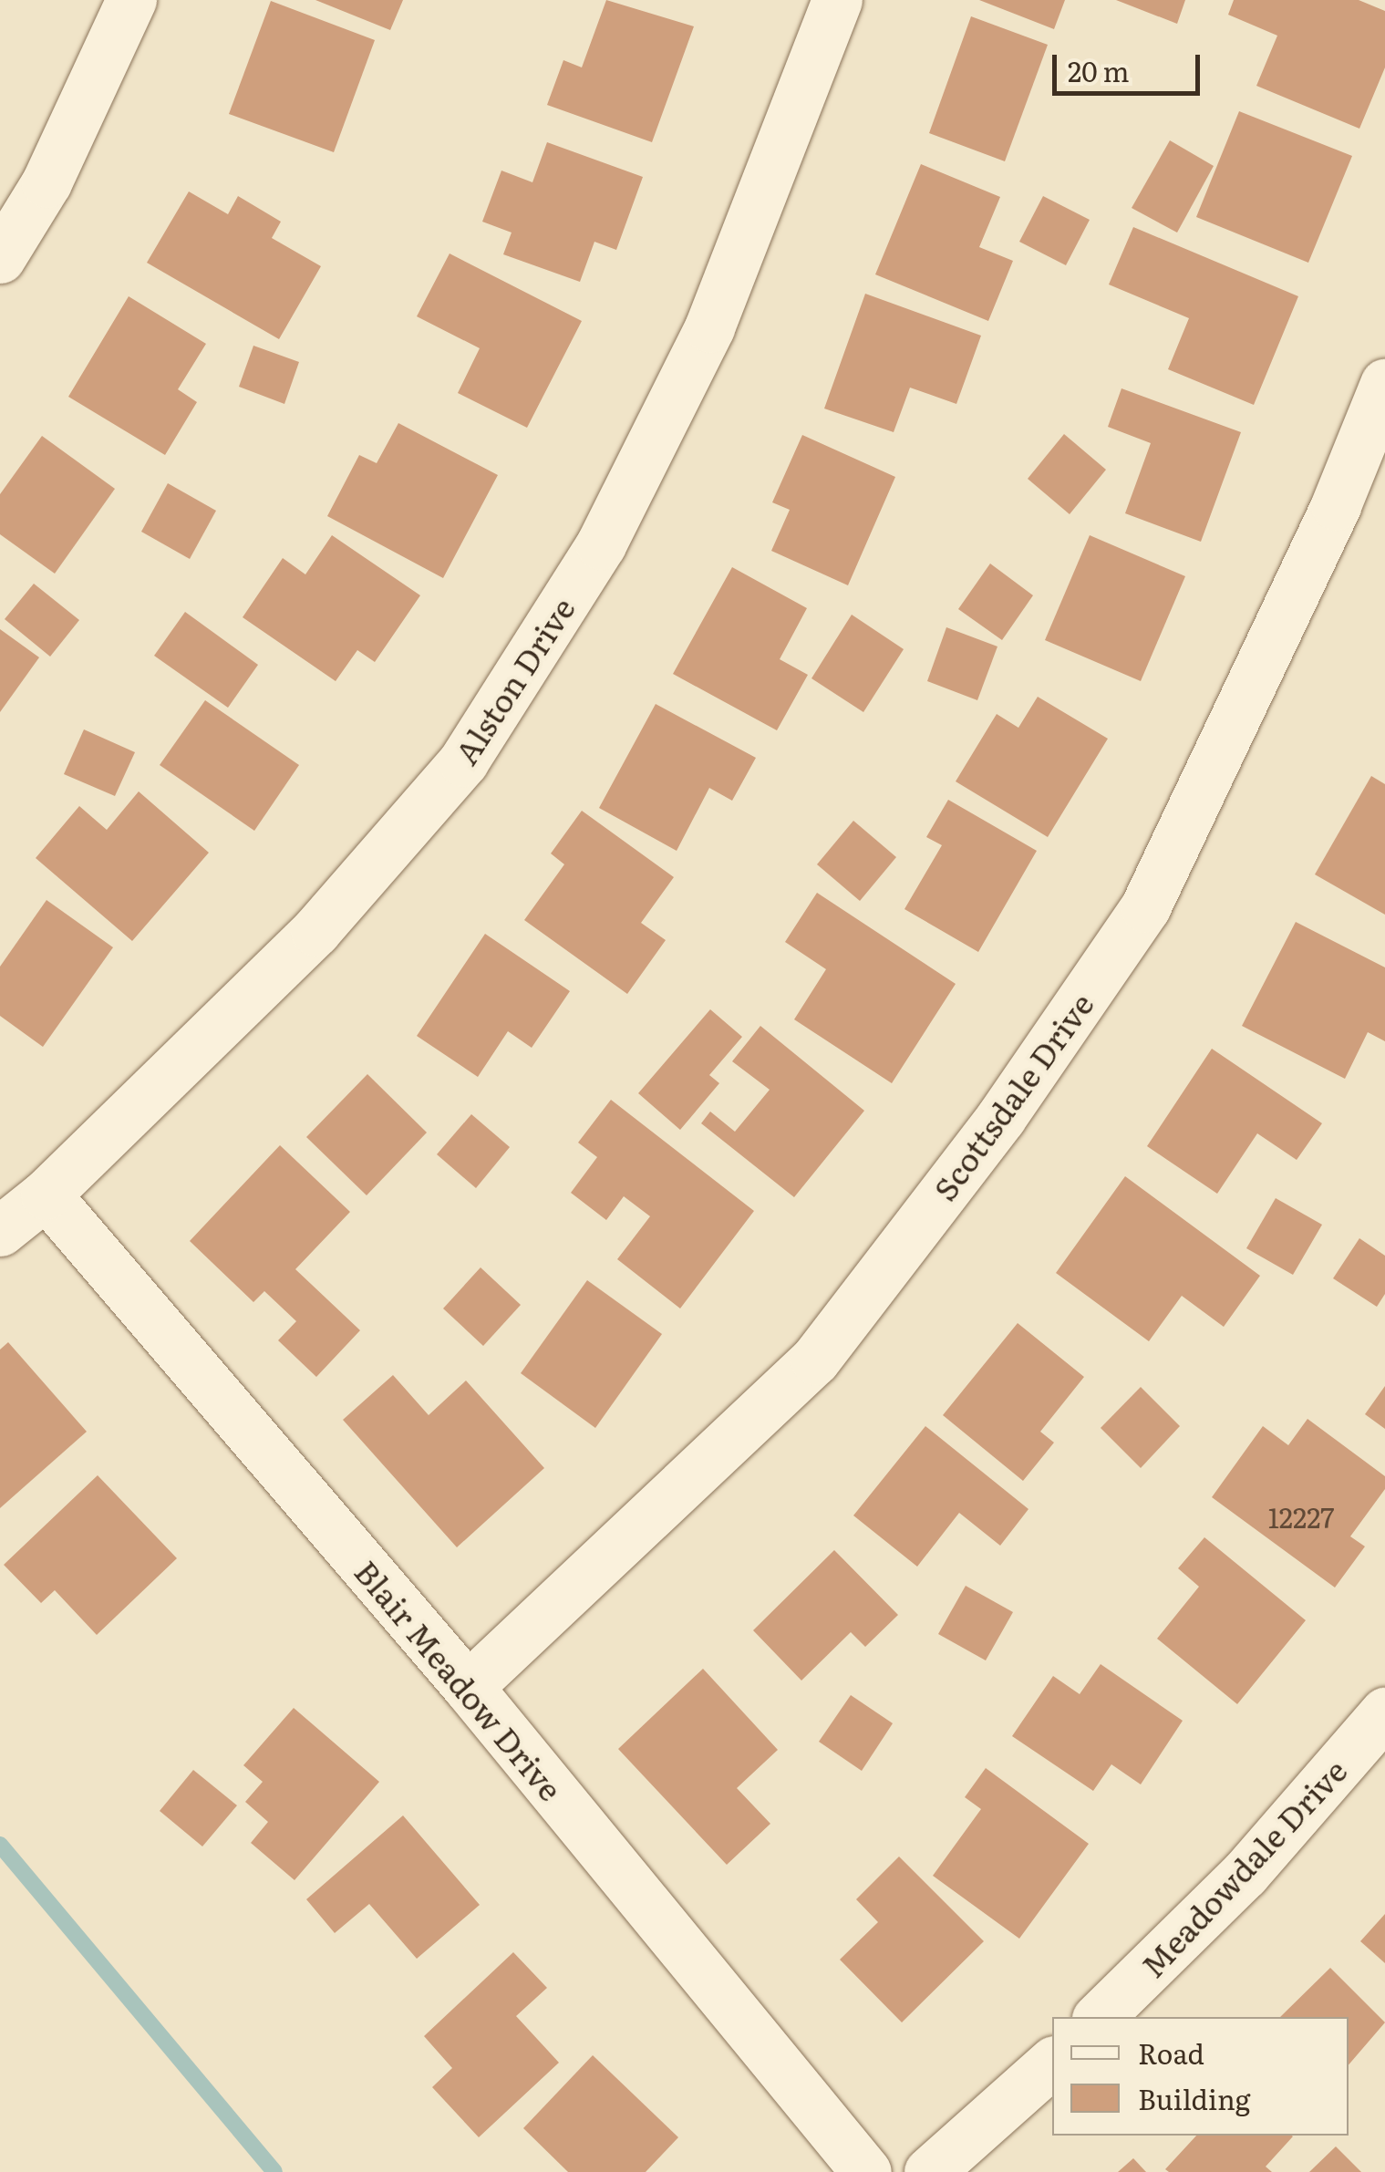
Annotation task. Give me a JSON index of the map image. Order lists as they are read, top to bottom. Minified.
{"streets":{"street":["Alston Drive","Scottsdale Drive","Blair Meadow Drive","Meadowdale Drive"]},"crossings":[["Alston Drive","Blair Meadow Drive"],["Scottsdale Drive","Blair Meadow Drive"]],"house_numbers":["12227"],"legend":["Road","Building"],"scale_bar":"20 m"}
